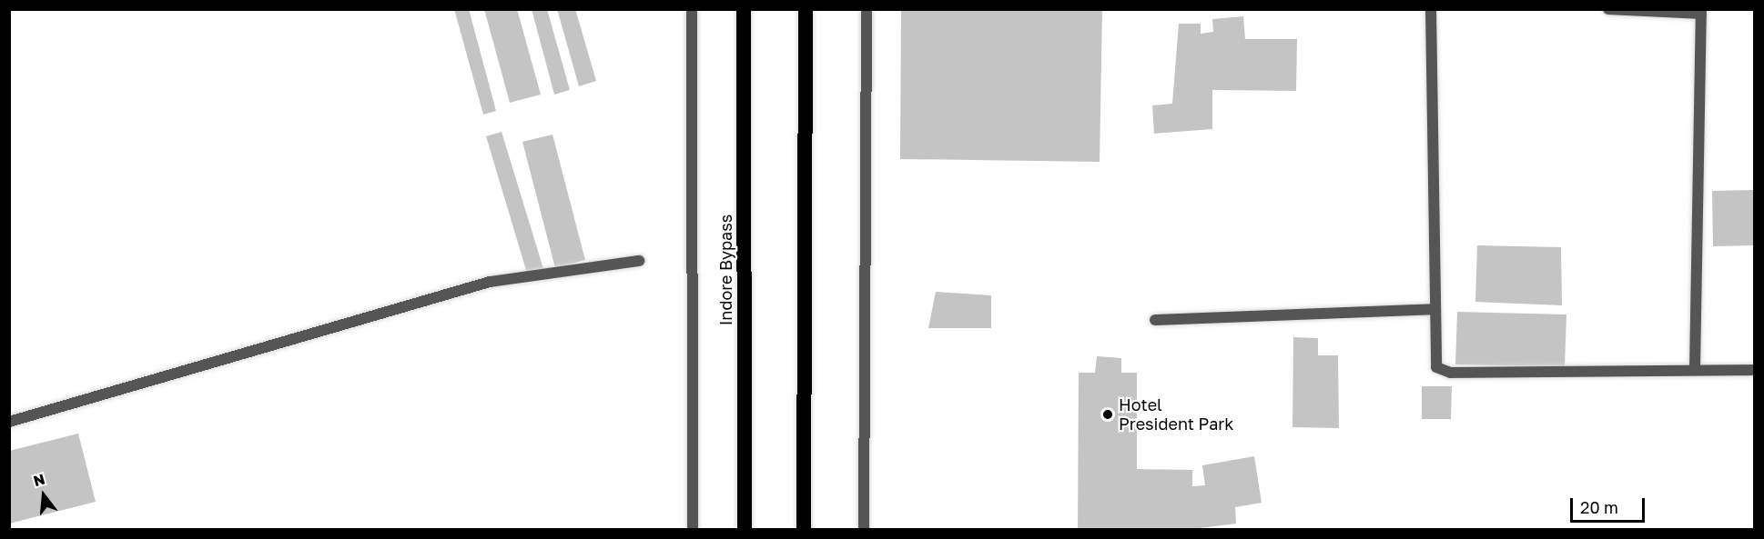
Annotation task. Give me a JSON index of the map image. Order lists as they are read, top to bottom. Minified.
{"streets":{"highway":["Indore Bypass"]},"places":["Hotel President Park"],"scale_bar":"20 m","north":"top"}
